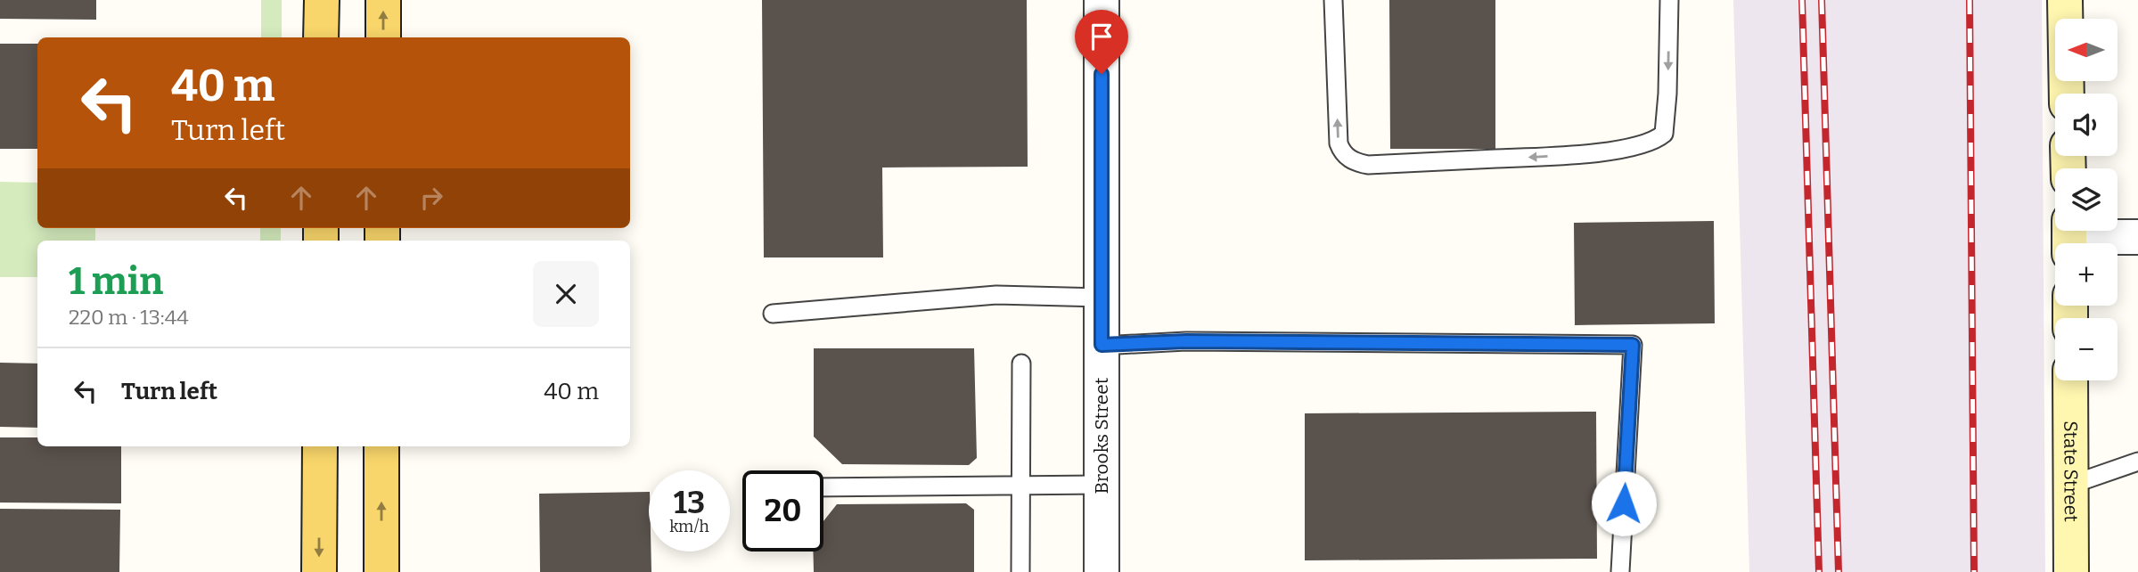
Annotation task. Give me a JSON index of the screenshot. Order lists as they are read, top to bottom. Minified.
{"streets":{"street":["Brooks Street","State Street"]},"north":"left","page":{"map_buttons":["+","−"],"turn":["40 m","Turn left"],"heading":["1 min","220 m · 13:44"],"list":[{"name":"Turn left","value":"40 m"}],"speed":"13 km/h","limit":"20"}}
